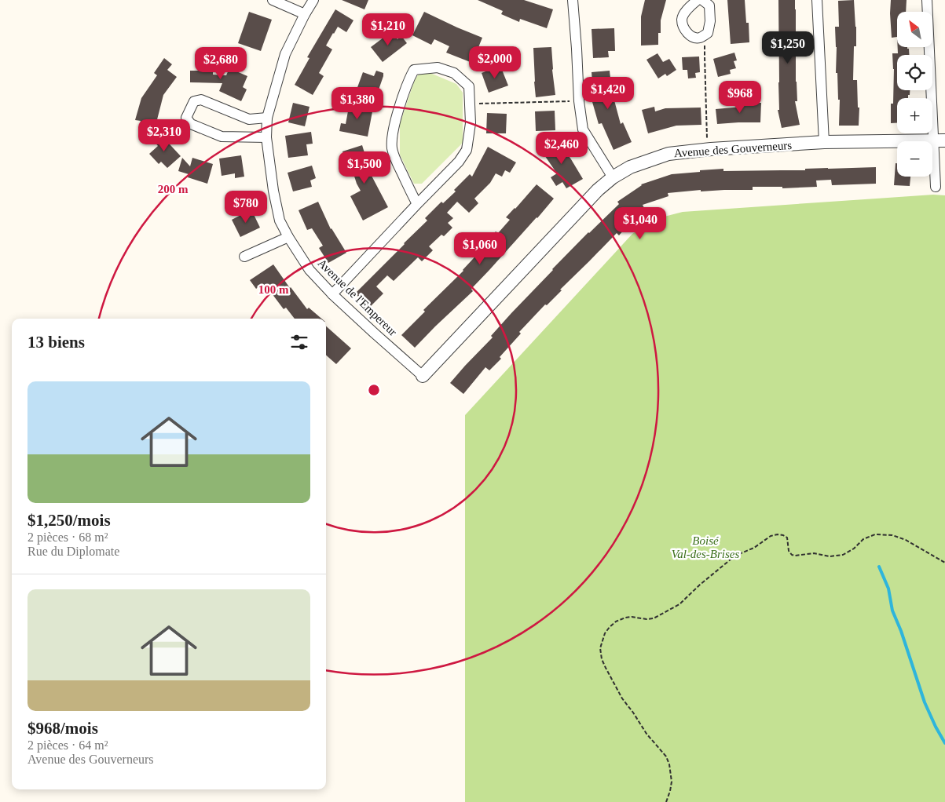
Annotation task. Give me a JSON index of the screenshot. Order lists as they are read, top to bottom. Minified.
{"streets":{"street":["Avenue des Gouverneurs","Avenue de l'Empereur"]},"crossings":[["Avenue des Gouverneurs","Avenue de l'Empereur"]],"parks":["Boisé Val-des-Brises"],"north":"top left","page":{"map_buttons":["+","−"],"price":["$1,210","$1,250","$2,000","$2,680","$1,420","$968","$1,380","$2,310","$2,460","$1,500","$780","$1,040","$1,060"],"heading":"13 biens","list":[{"name":"$1,250/mois","note":"2 pièces · 68 m² · Rue du Diplomate"},{"name":"$968/mois","note":"2 pièces · 64 m² · Avenue des Gouverneurs"}]},"rings":["200 m","100 m"]}
